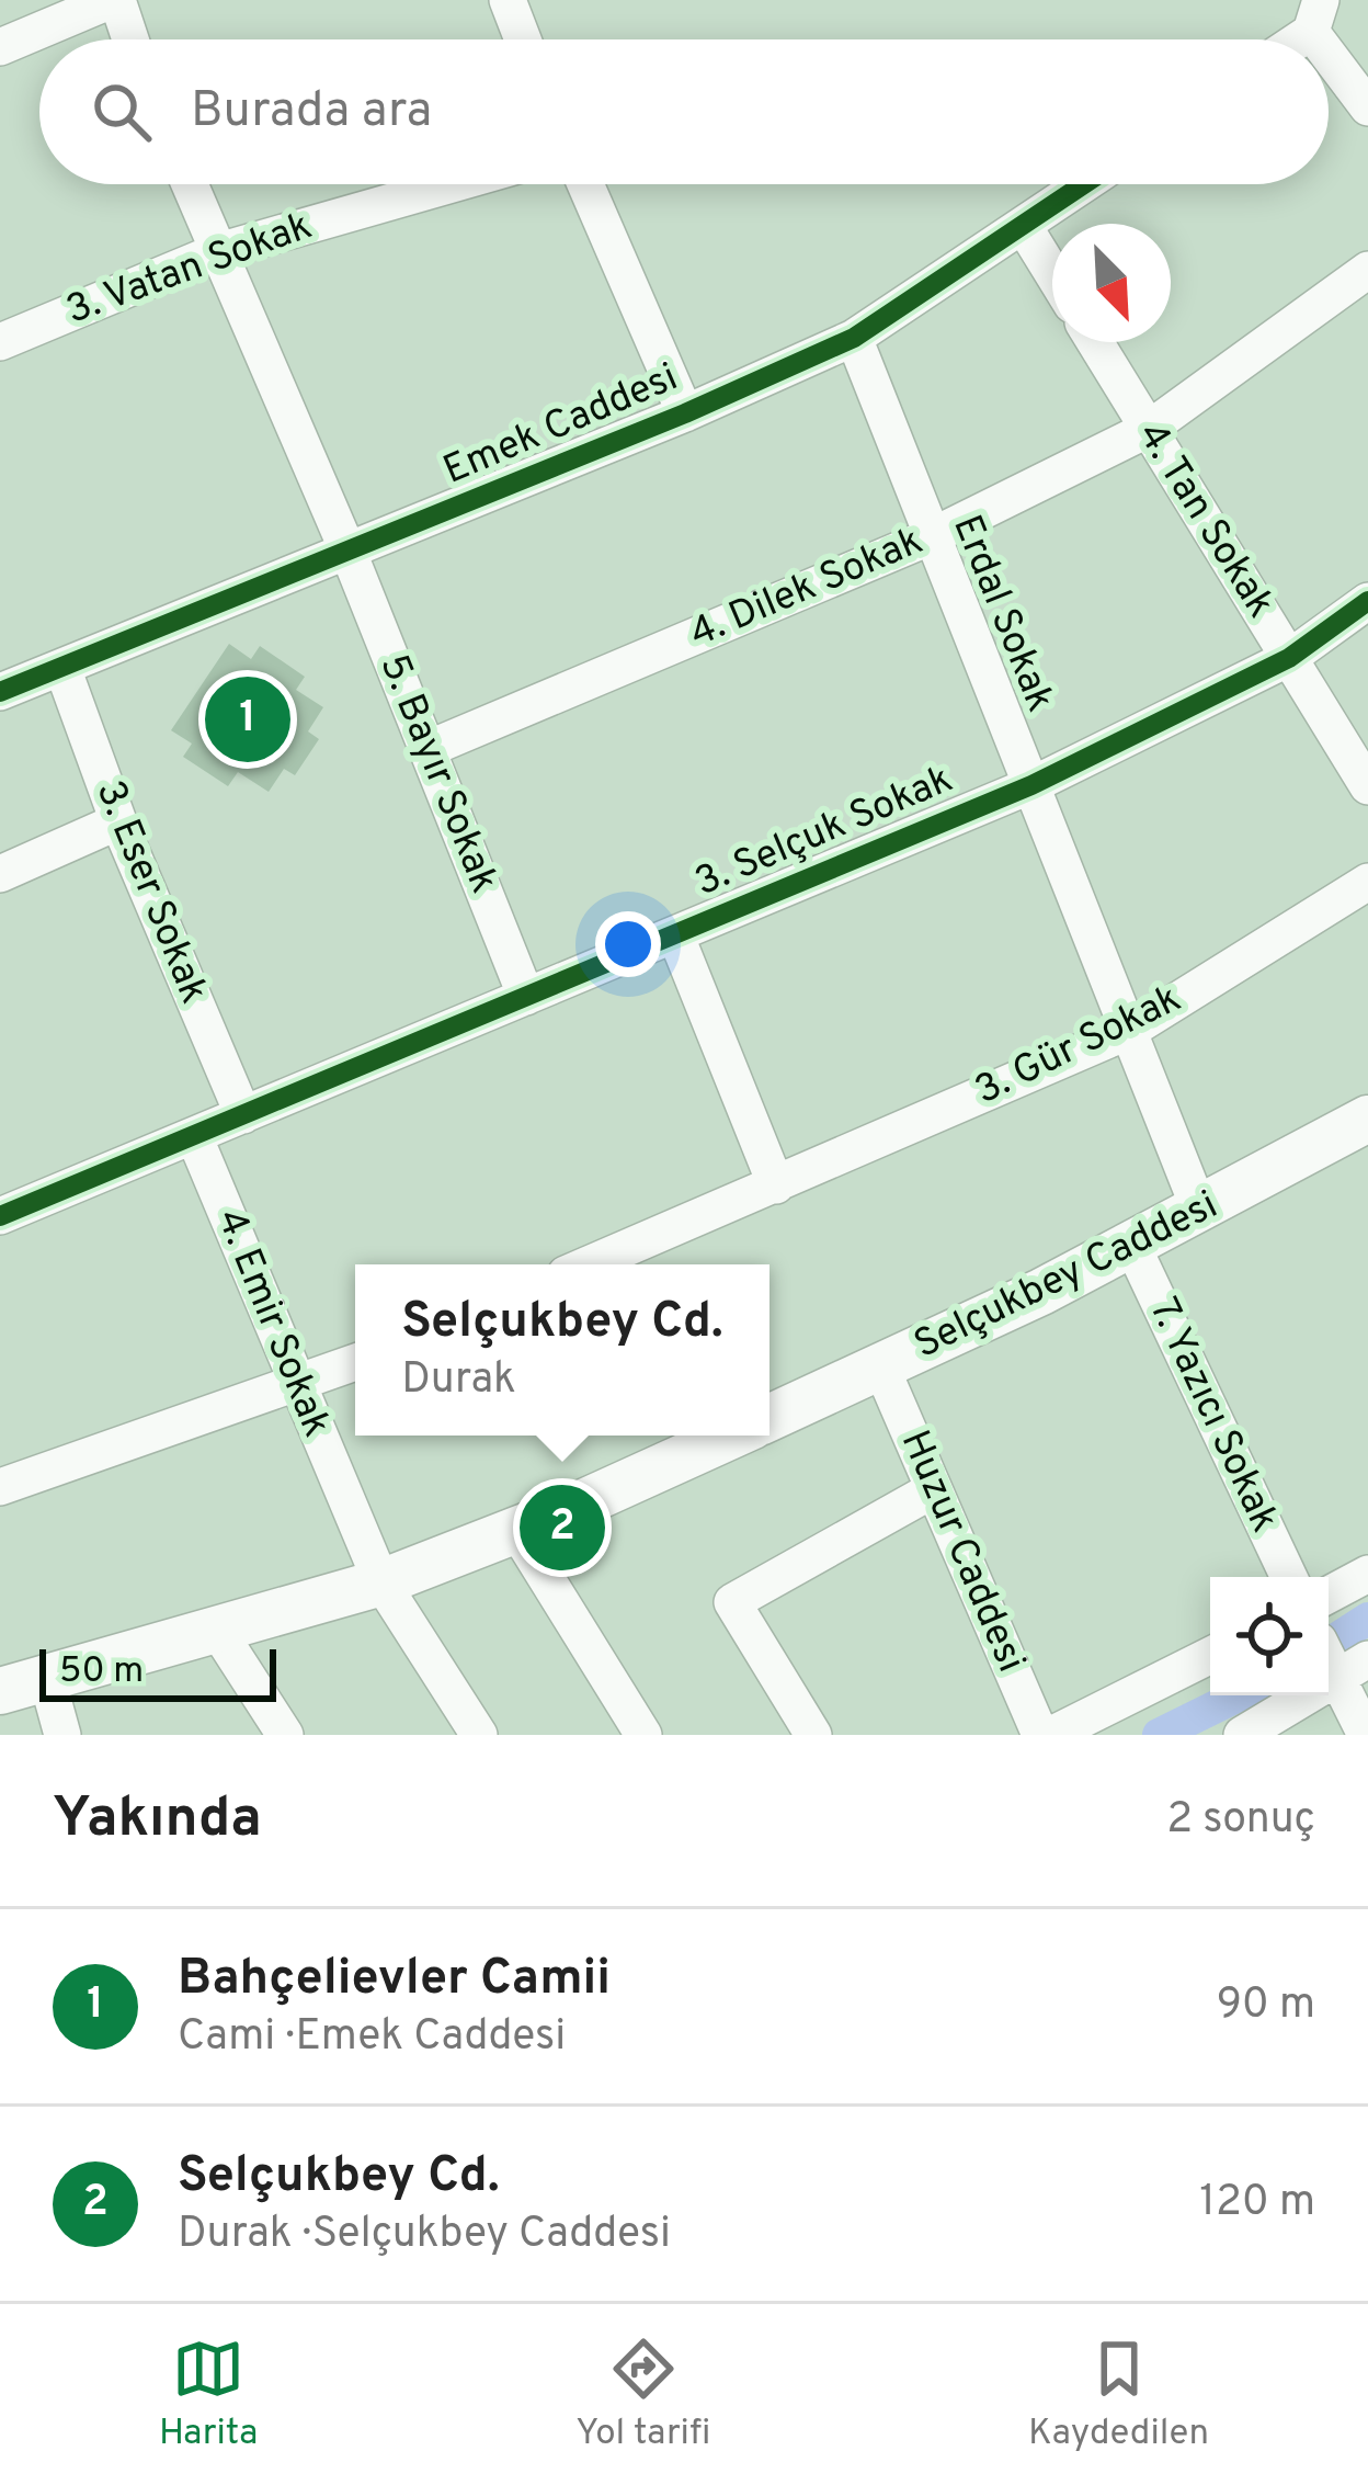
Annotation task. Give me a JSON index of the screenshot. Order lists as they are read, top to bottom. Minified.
{"streets":{"main road":["Selçukbey Caddesi"],"street":["3. Vatan Sokak","Emek Caddesi","4. Tan Sokak","4. Dilek Sokak","Erdal Sokak","5. Bayır Sokak","3. Selçuk Sokak","3. Eser Sokak","3. Gür Sokak","4. Emir Sokak","7. Yazıcı Sokak","Huzur Caddesi"]},"crossings":[["3. Vatan Sokak","5. Bayır Sokak"],["Emek Caddesi","Erdal Sokak"],["Emek Caddesi","5. Bayır Sokak"],["Emek Caddesi","3. Eser Sokak"],["4. Tan Sokak","4. Dilek Sokak"],["4. Tan Sokak","3. Selçuk Sokak"],["4. Dilek Sokak","Erdal Sokak"],["4. Dilek Sokak","5. Bayır Sokak"],["Erdal Sokak","3. Selçuk Sokak"],["Erdal Sokak","3. Gür Sokak"],["Erdal Sokak","Selçukbey Caddesi"],["5. Bayır Sokak","3. Selçuk Sokak"],["3. Selçuk Sokak","3. Eser Sokak"],["3. Selçuk Sokak","4. Emir Sokak"],["Selçukbey Caddesi","4. Emir Sokak"],["Selçukbey Caddesi","7. Yazıcı Sokak"],["Selçukbey Caddesi","Huzur Caddesi"]],"scale_bar":"50 m","north":"bottom right","page":{"search":"Burada ara","pins":["1","2"],"popup":["Selçukbey Cd.","Durak"],"scale":"50 m","heading":["Yakında","2 sonuç"],"list":[{"mark":"1","name":"Bahçelievler Camii","note":"Cami · Emek Caddesi","value":"90 m"},{"mark":"2","name":"Selçukbey Cd.","note":"Durak · Selçukbey Caddesi","value":"120 m"}],"nav":["Harita","Yol tarifi","Kaydedilen"]}}
